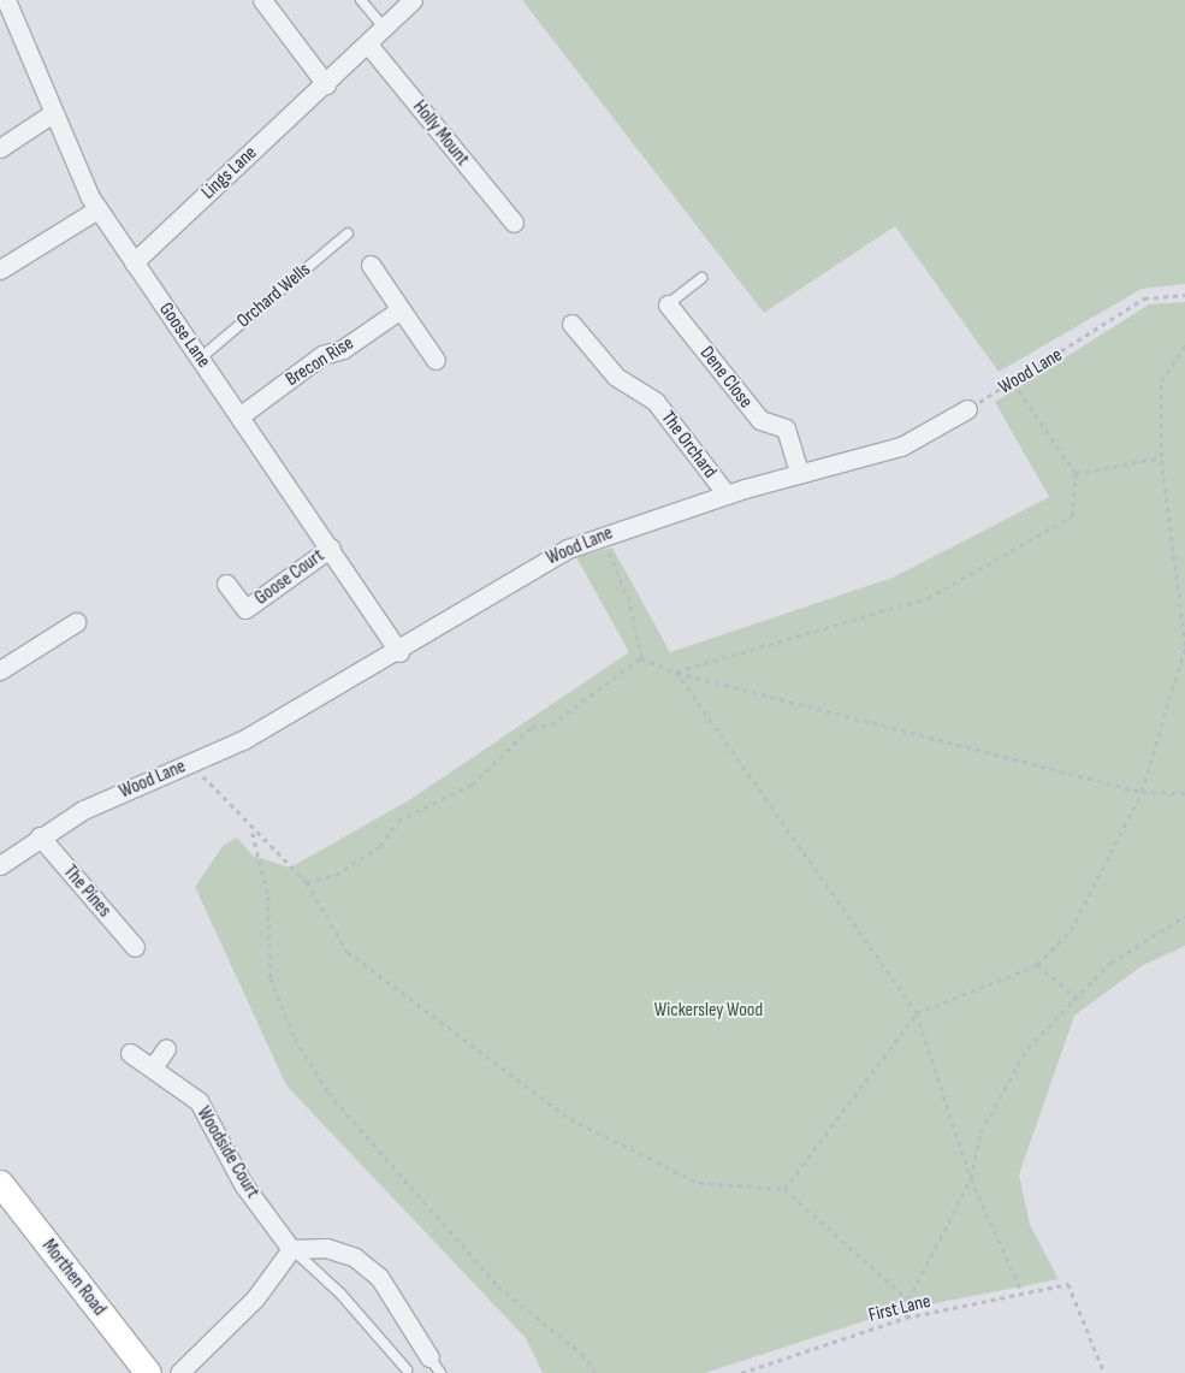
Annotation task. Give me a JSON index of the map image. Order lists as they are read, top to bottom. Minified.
{"streets":{"main road":["Morthen Road"],"street":["Holly Mount","Lings Lane","Goose Lane","Brecon Rise","Wood Lane","Dene Close","The Orchard","Goose Court","The Pines","Woodside Court"],"lane":["Orchard Wells"],"path":["First Lane"]},"crossings":[["Holly Mount","Lings Lane"],["Lings Lane","Goose Lane"],["Orchard Wells","Goose Lane"],["Goose Lane","Brecon Rise"],["Goose Lane","Wood Lane"],["Goose Lane","Goose Court"],["Wood Lane","Dene Close"],["Wood Lane","The Orchard"],["Wood Lane","The Pines"]],"parks":["Wickersley Wood"]}
